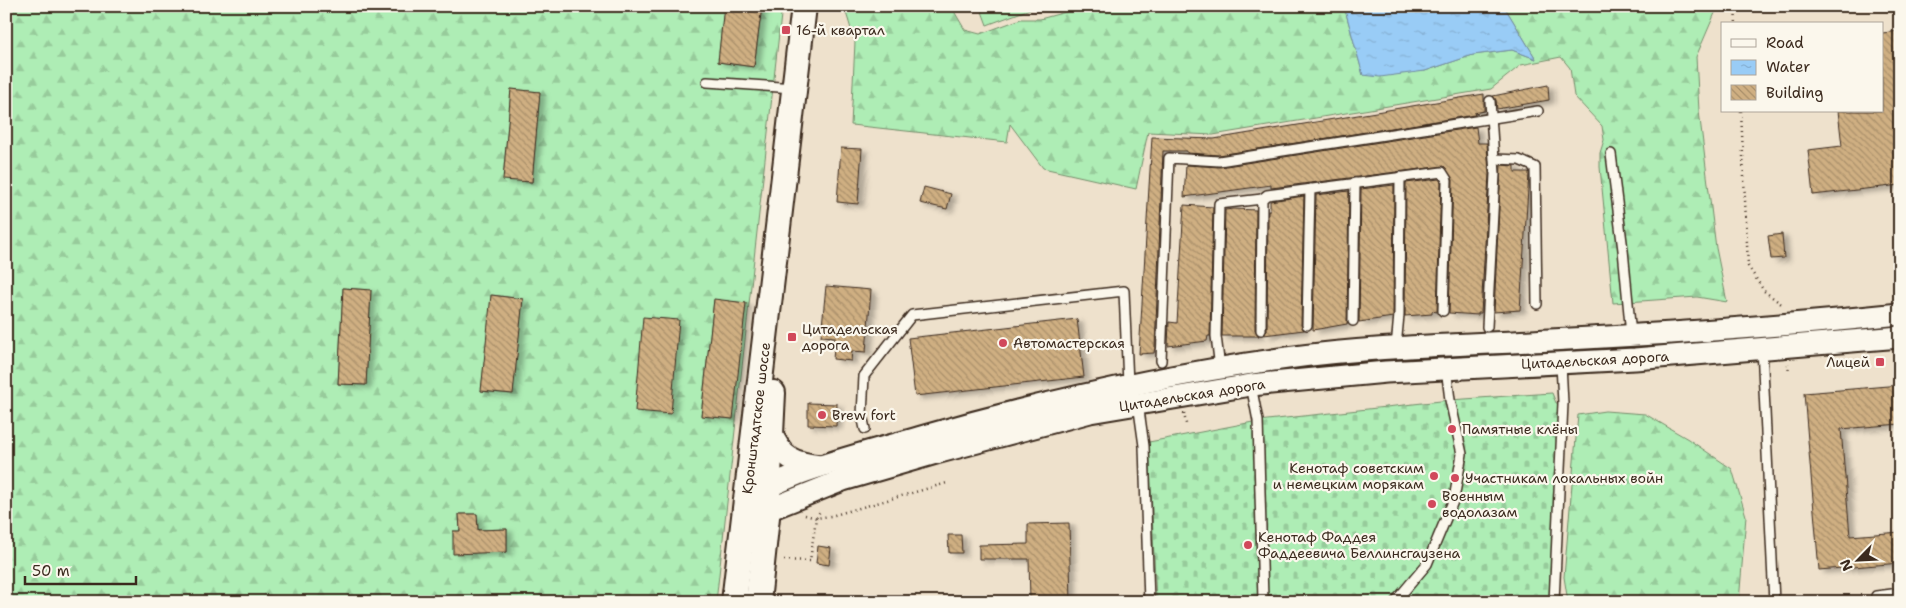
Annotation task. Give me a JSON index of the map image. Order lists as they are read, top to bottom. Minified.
{"streets":{"main road":["Кронштадтское шоссе"],"street":["Цитадельская дорога"]},"crossings":[["Цитадельская дорога","Кронштадтское шоссе"]],"places":{"transit":["16-й квартал","Цитадельская дорога","Лицей"],"other":["Автомастерская","Brew fort","Памятные клёны","Кенотаф советским и немецким морякам","Участникам локальных войн","Военным водолазам","Кенотаф Фаддея Фаддеевича Беллинсгаузена"]},"legend":["Road","Water","Building"],"scale_bar":"50 m","north":"bottom left"}
